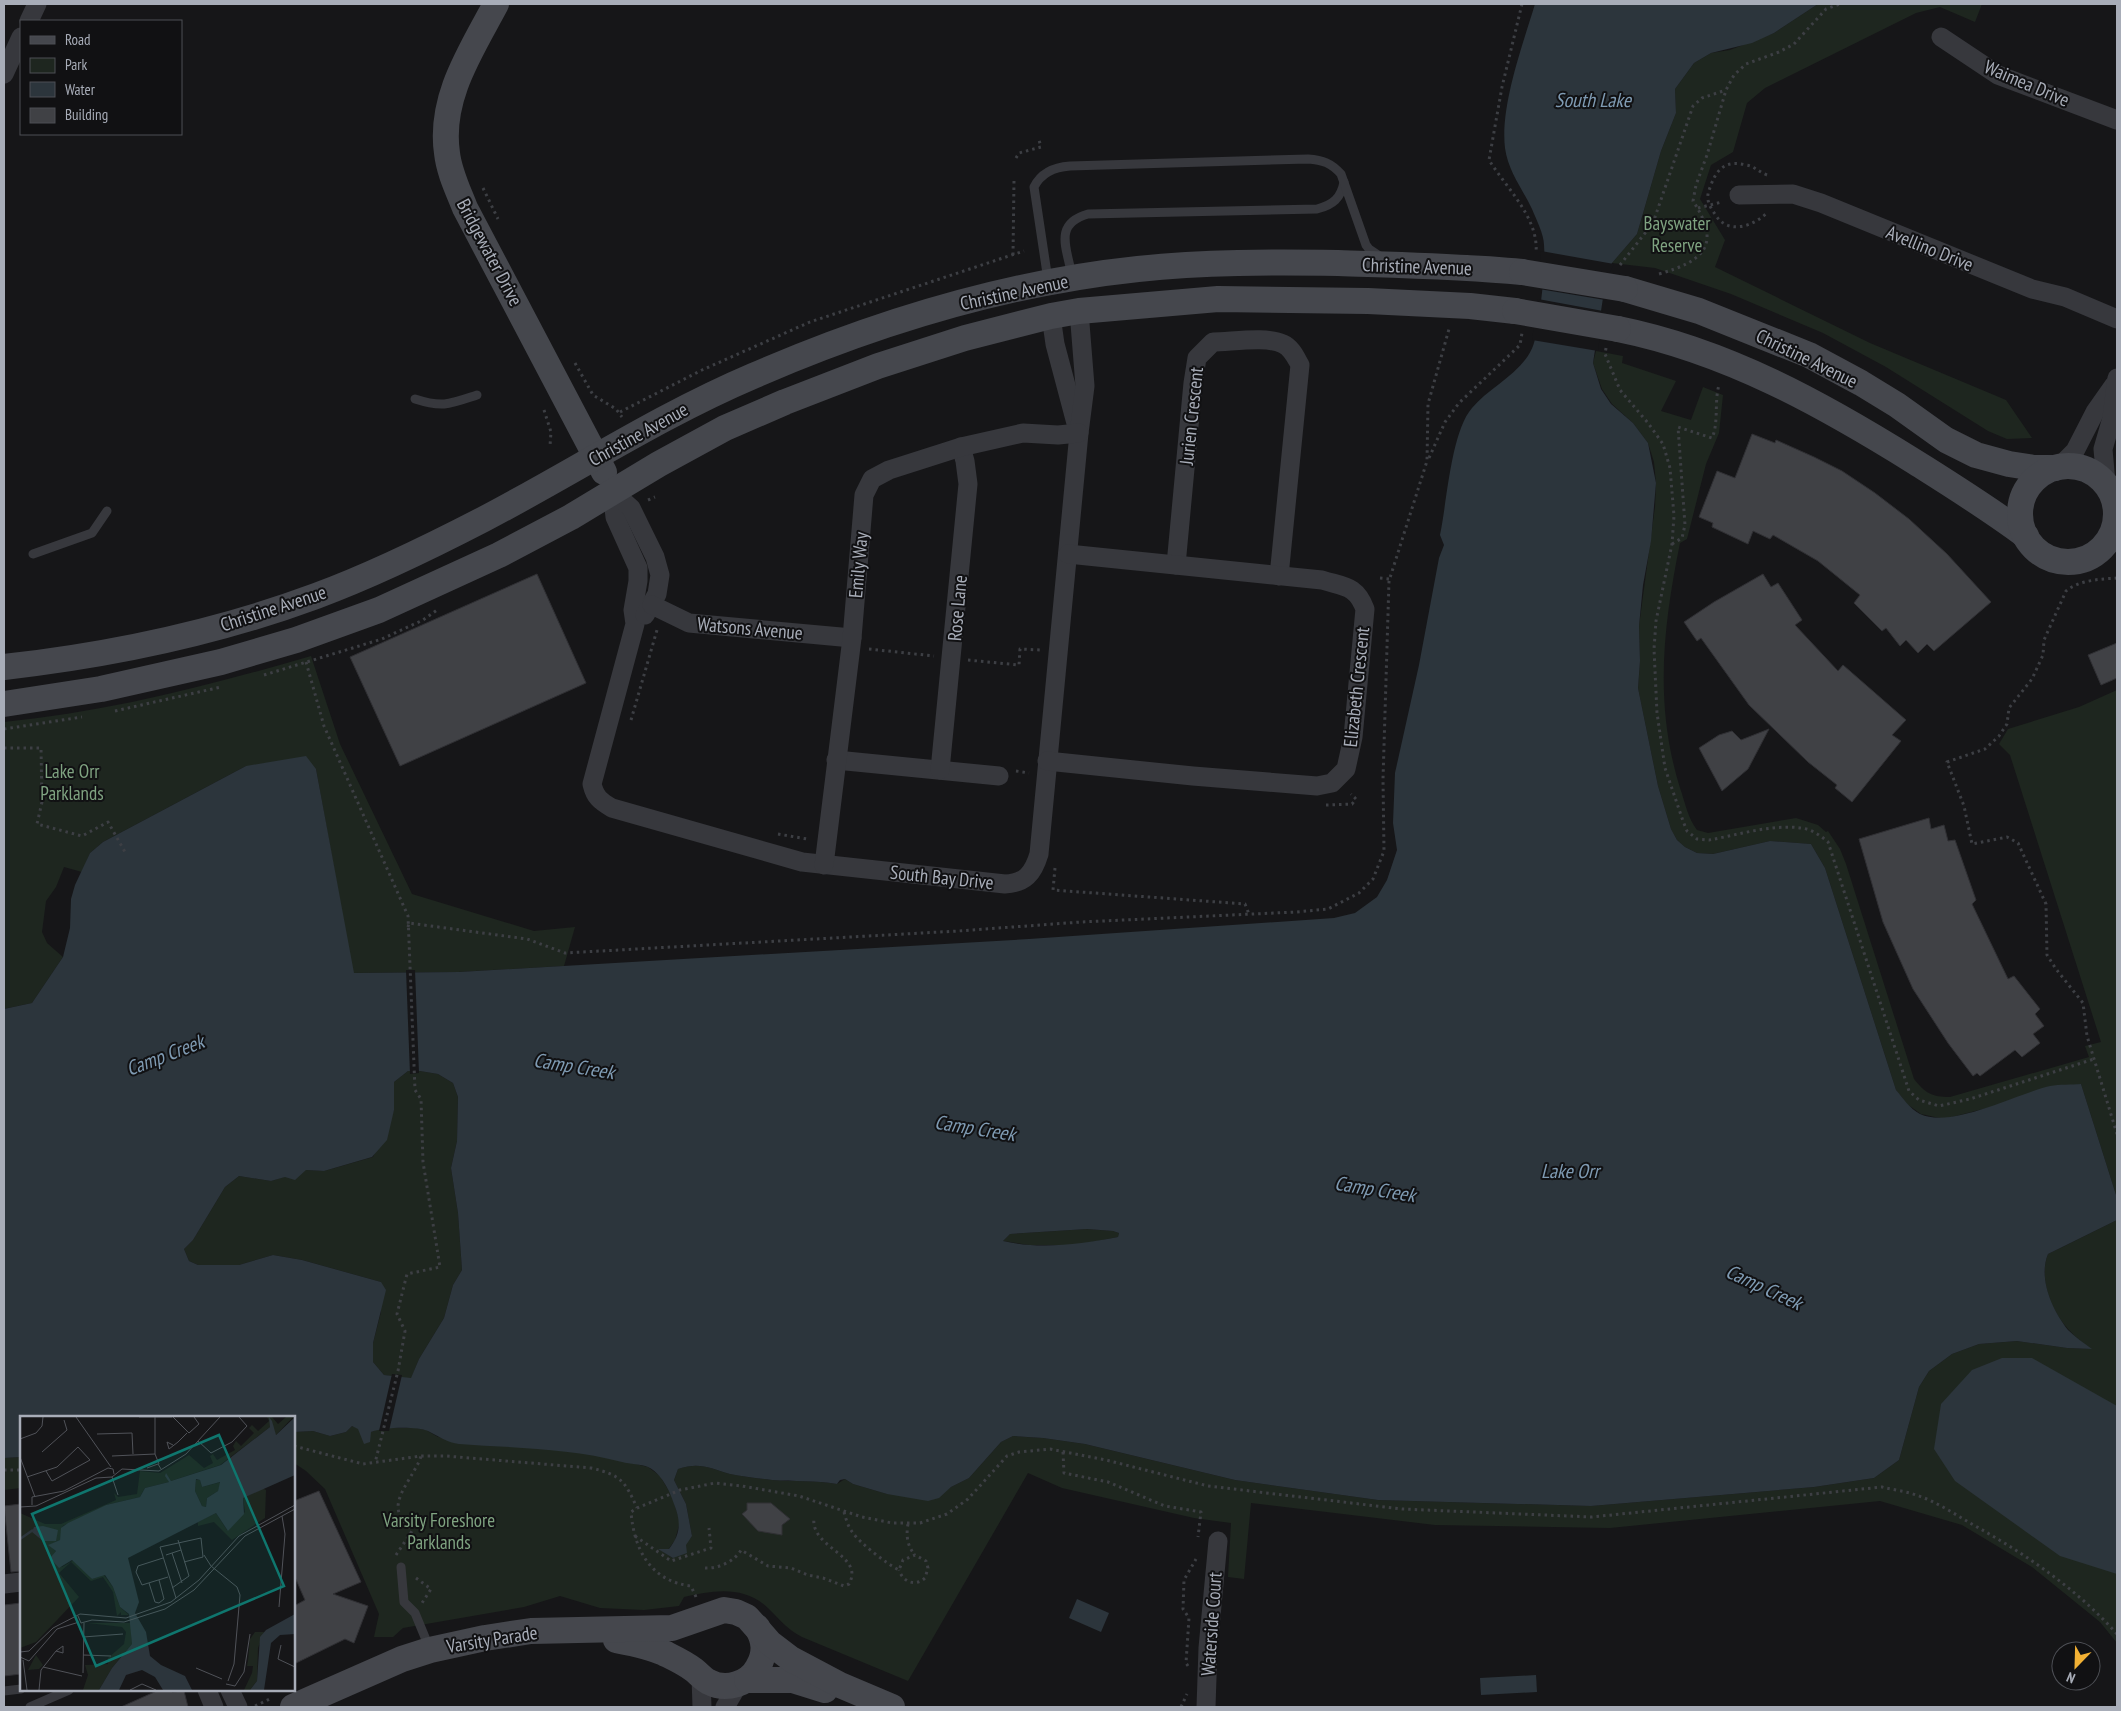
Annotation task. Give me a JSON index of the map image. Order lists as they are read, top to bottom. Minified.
{"streets":{"main road":["Bridgewater Drive","Christine Avenue","Varsity Parade"],"street":["Waimea Drive","Avellino Drive","Jurien Crescent","Emily Way","Rose Lane","Watsons Avenue","Elizabeth Crescent","South Bay Drive","Waterside Court"]},"crossings":[["Bridgewater Drive","Christine Avenue"],["Bridgewater Drive","South Bay Drive"],["Christine Avenue","South Bay Drive"],["Jurien Crescent","Elizabeth Crescent"],["Emily Way","Rose Lane"],["Emily Way","Watsons Avenue"],["Emily Way","South Bay Drive"],["Watsons Avenue","South Bay Drive"],["Elizabeth Crescent","South Bay Drive"]],"water":["South Lake","Camp Creek","Lake Orr"],"parks":["Bayswater Reserve","Lake Orr Parklands","Varsity Foreshore Parklands"],"legend":["Road","Park","Water","Building"],"north":"bottom left"}
